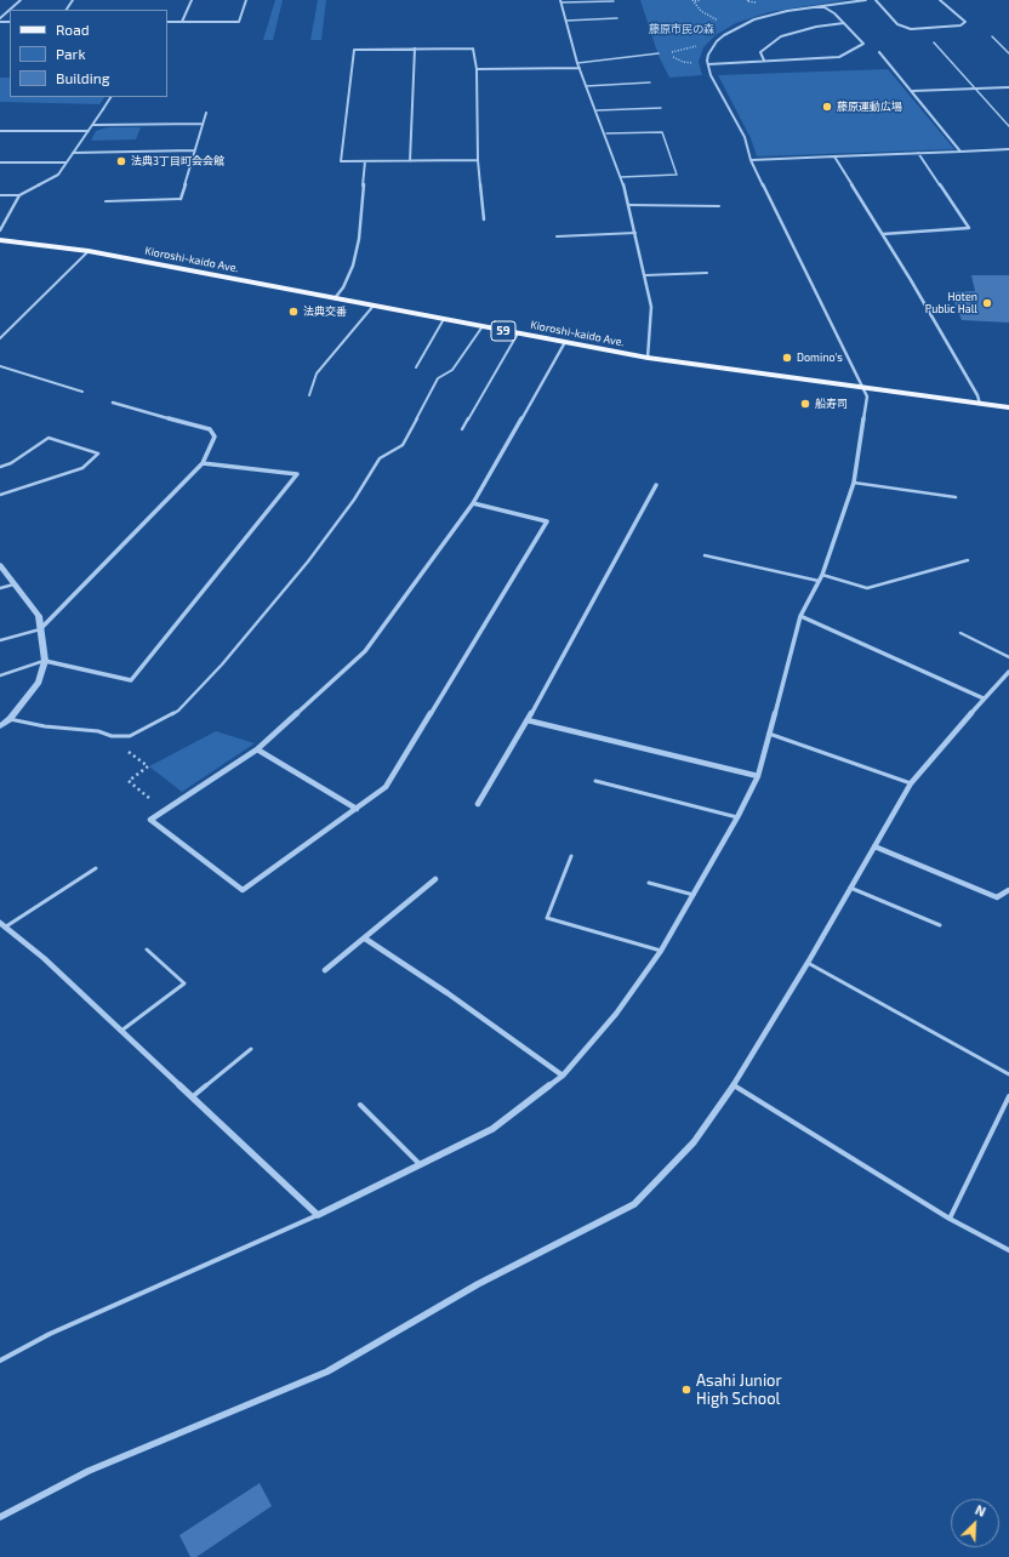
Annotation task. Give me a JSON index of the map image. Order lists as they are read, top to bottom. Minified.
{"streets":{"main road":["Kioroshi-kaido Ave.","59"]},"parks":["藤原市民の森"],"places":["藤原運動広場","法典3丁目町会会館","Hoten Public Hall","法典交番","Domino's","船寿司","Asahi Junior High School"],"legend":["Road","Park","Building"],"north":"top right"}
